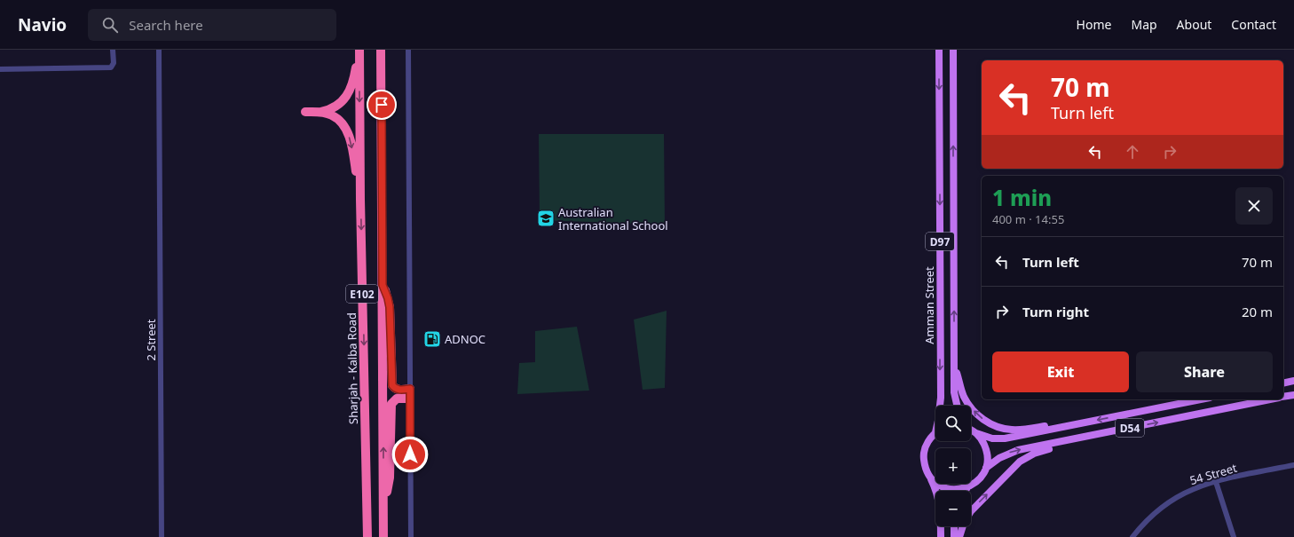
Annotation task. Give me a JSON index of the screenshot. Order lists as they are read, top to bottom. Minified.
{"streets":{"highway":["E102","Sharjah - Kalba Road"],"main road":["D97","Amman Street","D54"],"street":["2 Street","54 Street"]},"places":{"school or university":["Australian International School"],"fuel station":["ADNOC"]},"page":{"header":"Navio","search":"Search here","nav":["Home","Map","About","Contact"],"turn":["70 m","Turn left"],"heading":["1 min","400 m · 14:55"],"list":[{"name":"Turn left","value":"70 m"},{"name":"Turn right","value":"20 m"}],"buttons":["Exit","Share"],"map_buttons":["+","−"]}}
